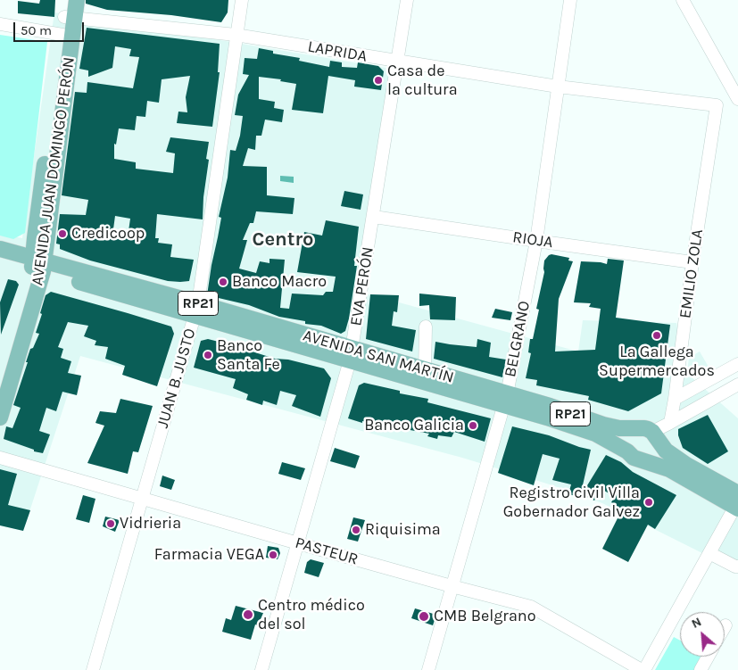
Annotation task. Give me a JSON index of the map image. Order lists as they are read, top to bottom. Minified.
{"streets":{"main road":["AVENIDA JUAN DOMINGO PERÓN","RP21","AVENIDA SAN MARTÍN"],"street":["LAPRIDA","RIOJA","EMILIO ZOLA","EVA PERÓN","BELGRANO","JUAN B. JUSTO","PASTEUR"]},"crossings":[["LAPRIDA","AVENIDA JUAN DOMINGO PERÓN"],["LAPRIDA","EMILIO ZOLA"],["LAPRIDA","EVA PERÓN"],["LAPRIDA","BELGRANO"],["LAPRIDA","JUAN B. JUSTO"],["AVENIDA JUAN DOMINGO PERÓN","AVENIDA SAN MARTÍN"],["RIOJA","EMILIO ZOLA"],["RIOJA","EVA PERÓN"],["RIOJA","BELGRANO"],["EVA PERÓN","AVENIDA SAN MARTÍN"],["EVA PERÓN","PASTEUR"],["BELGRANO","AVENIDA SAN MARTÍN"],["BELGRANO","PASTEUR"],["AVENIDA SAN MARTÍN","JUAN B. JUSTO"],["JUAN B. JUSTO","PASTEUR"]],"districts":["Centro"],"places":["Casa de la cultura","Credicoop","Banco Macro","La Gallega Supermercados","Banco Santa Fe","Banco Galicia","Registro civil Villa Gobernador Galvez","Vidrieria","Riquisima","Farmacia VEGA","Centro médico del sol","CMB Belgrano"],"scale_bar":"50 m","north":"top left"}
